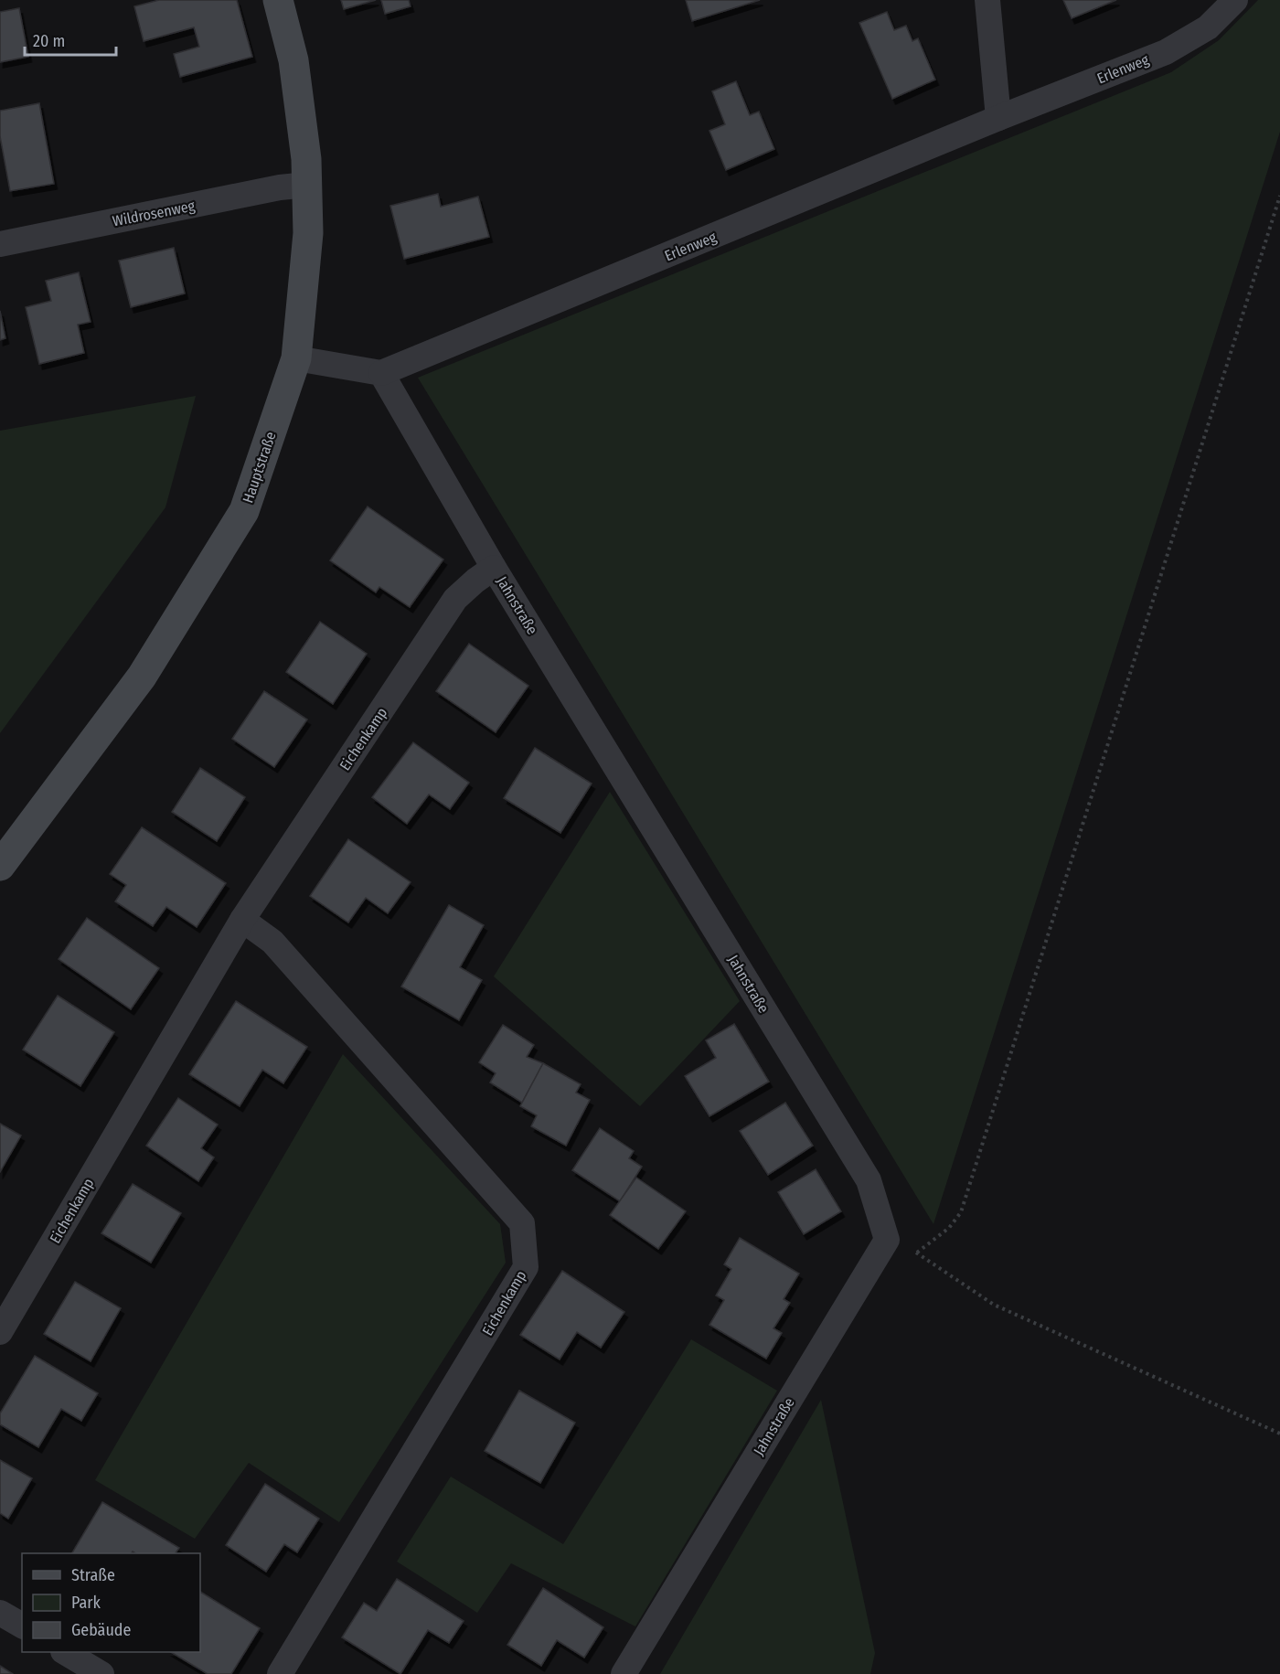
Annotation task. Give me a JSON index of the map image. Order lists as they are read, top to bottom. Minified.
{"streets":{"street":["Erlenweg","Wildrosenweg","Hauptstraße","Jahnstraße","Eichenkamp"]},"crossings":[["Erlenweg","Jahnstraße"],["Wildrosenweg","Hauptstraße"],["Jahnstraße","Eichenkamp"]],"legend":["Straße","Park","Gebäude"],"scale_bar":"20 m"}
